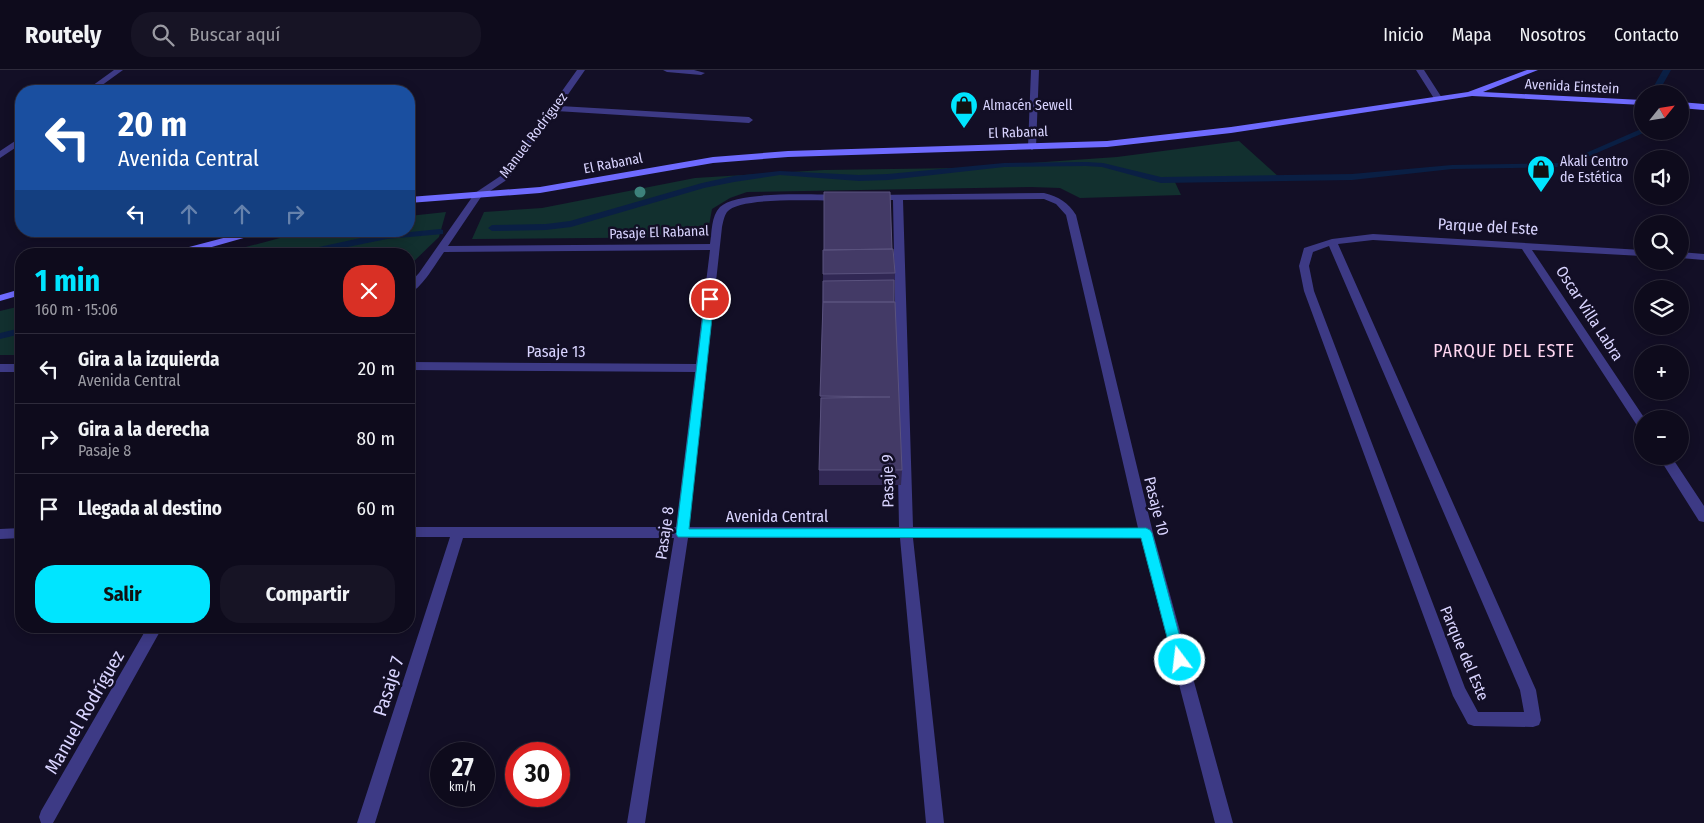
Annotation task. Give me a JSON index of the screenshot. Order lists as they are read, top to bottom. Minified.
{"streets":{"street":["Avenida Einstein","El Rabanal","Manuel Rodríguez","Parque del Este","Pasaje El Rabanal","Oscar Villa Labra","Pasaje 13","Pasaje 9","Pasaje 10","Avenida Central","Pasaje 8","Pasaje 7"]},"crossings":[["Avenida Einstein","El Rabanal"],["El Rabanal","Manuel Rodríguez"],["Manuel Rodríguez","Pasaje El Rabanal"],["Parque del Este","Oscar Villa Labra"],["Pasaje El Rabanal","Pasaje 8"],["Pasaje 13","Pasaje 8"],["Pasaje 9","Pasaje 10"],["Pasaje 9","Avenida Central"],["Pasaje 10","Avenida Central"],["Avenida Central","Pasaje 8"],["Avenida Central","Pasaje 7"]],"districts":["PARQUE DEL ESTE"],"places":{"shop":["Almacén Sewell","Akali Centro de Estética"]},"north":"top right","page":{"header":"Routely","search":"Buscar aquí","nav":["Inicio","Mapa","Nosotros","Contacto"],"map_buttons":["+","−"],"turn":["20 m","Avenida Central"],"heading":["1 min","160 m · 15:06"],"list":[{"name":"Gira a la izquierda","note":"Avenida Central","value":"20 m"},{"name":"Gira a la derecha","note":"Pasaje 8","value":"80 m"},{"name":"Llegada al destino","value":"60 m"}],"buttons":["Salir","Compartir"],"speed":"27 km/h","limit":"30"}}
